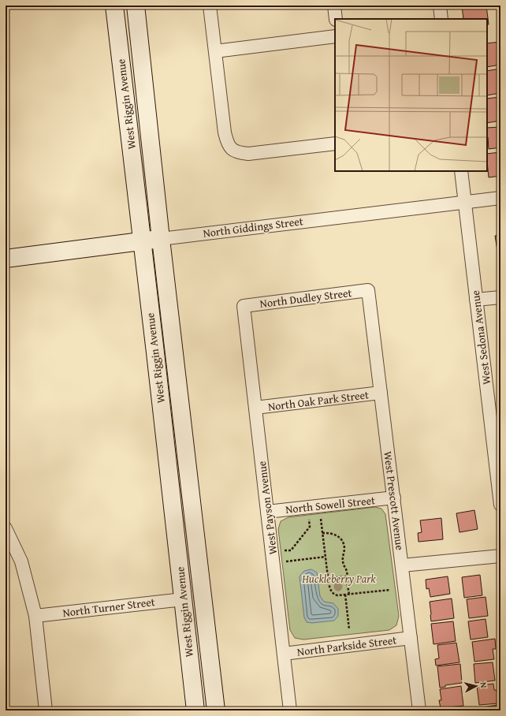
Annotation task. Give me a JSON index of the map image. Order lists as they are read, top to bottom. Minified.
{"streets":{"main road":["West Riggin Avenue","North Giddings Street"],"street":["North Dudley Street","West Sedona Avenue","North Oak Park Street","West Prescott Avenue","North Sowell Street","West Payson Avenue","North Turner Street","North Parkside Street"]},"crossings":[["West Riggin Avenue","North Giddings Street"],["West Riggin Avenue","North Turner Street"],["North Giddings Street","West Sedona Avenue"],["North Dudley Street","West Prescott Avenue"],["North Dudley Street","West Payson Avenue"],["North Oak Park Street","West Prescott Avenue"],["North Oak Park Street","West Payson Avenue"],["West Prescott Avenue","North Sowell Street"],["West Prescott Avenue","North Parkside Street"],["North Sowell Street","West Payson Avenue"],["West Payson Avenue","North Parkside Street"]],"parks":["Huckleberry Park"],"north":"right"}
